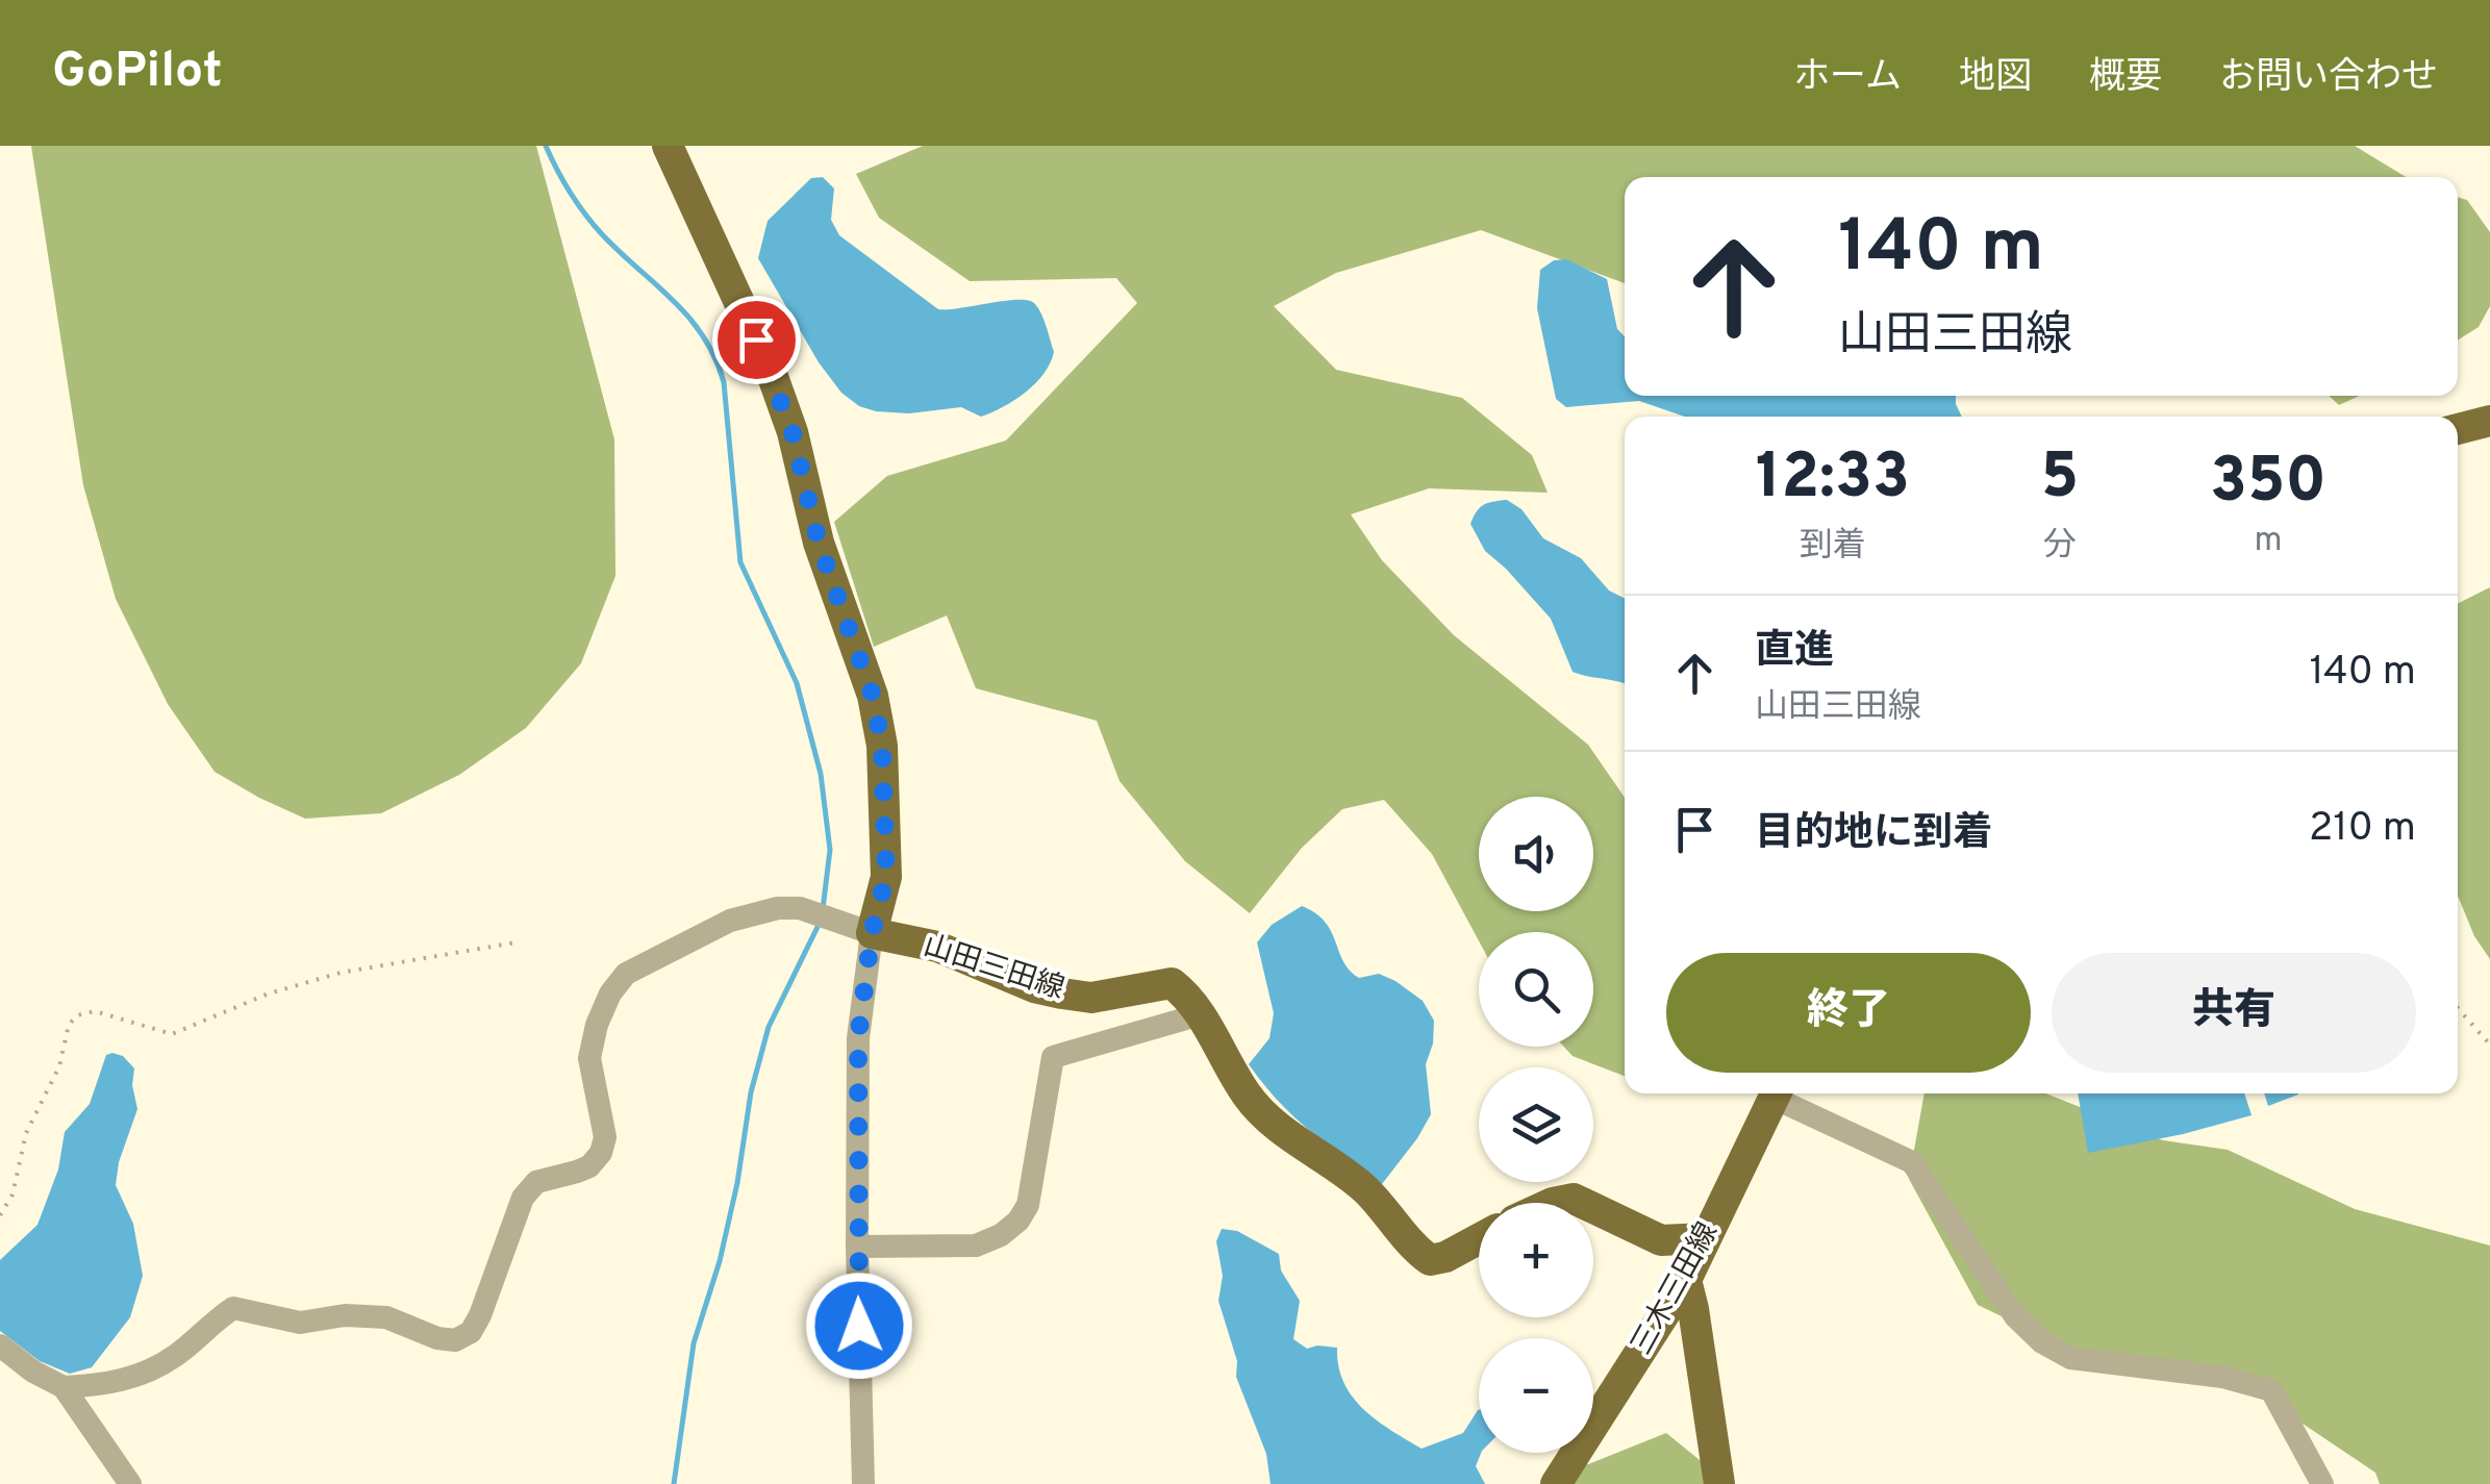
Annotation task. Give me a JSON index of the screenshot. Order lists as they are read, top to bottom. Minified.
{"streets":{"main road":["山田三田線","三木三田線"]},"page":{"header":"GoPilot","nav":["ホーム","地図","概要","お問い合わせ"],"turn":["140 m","山田三田線"],"eta":["12:33","到着","5","分","350","m"],"list":[{"name":"直進","note":"山田三田線","value":"140 m"},{"name":"目的地に到着","value":"210 m"}],"map_buttons":["+","−"],"buttons":["終了","共有"]}}
